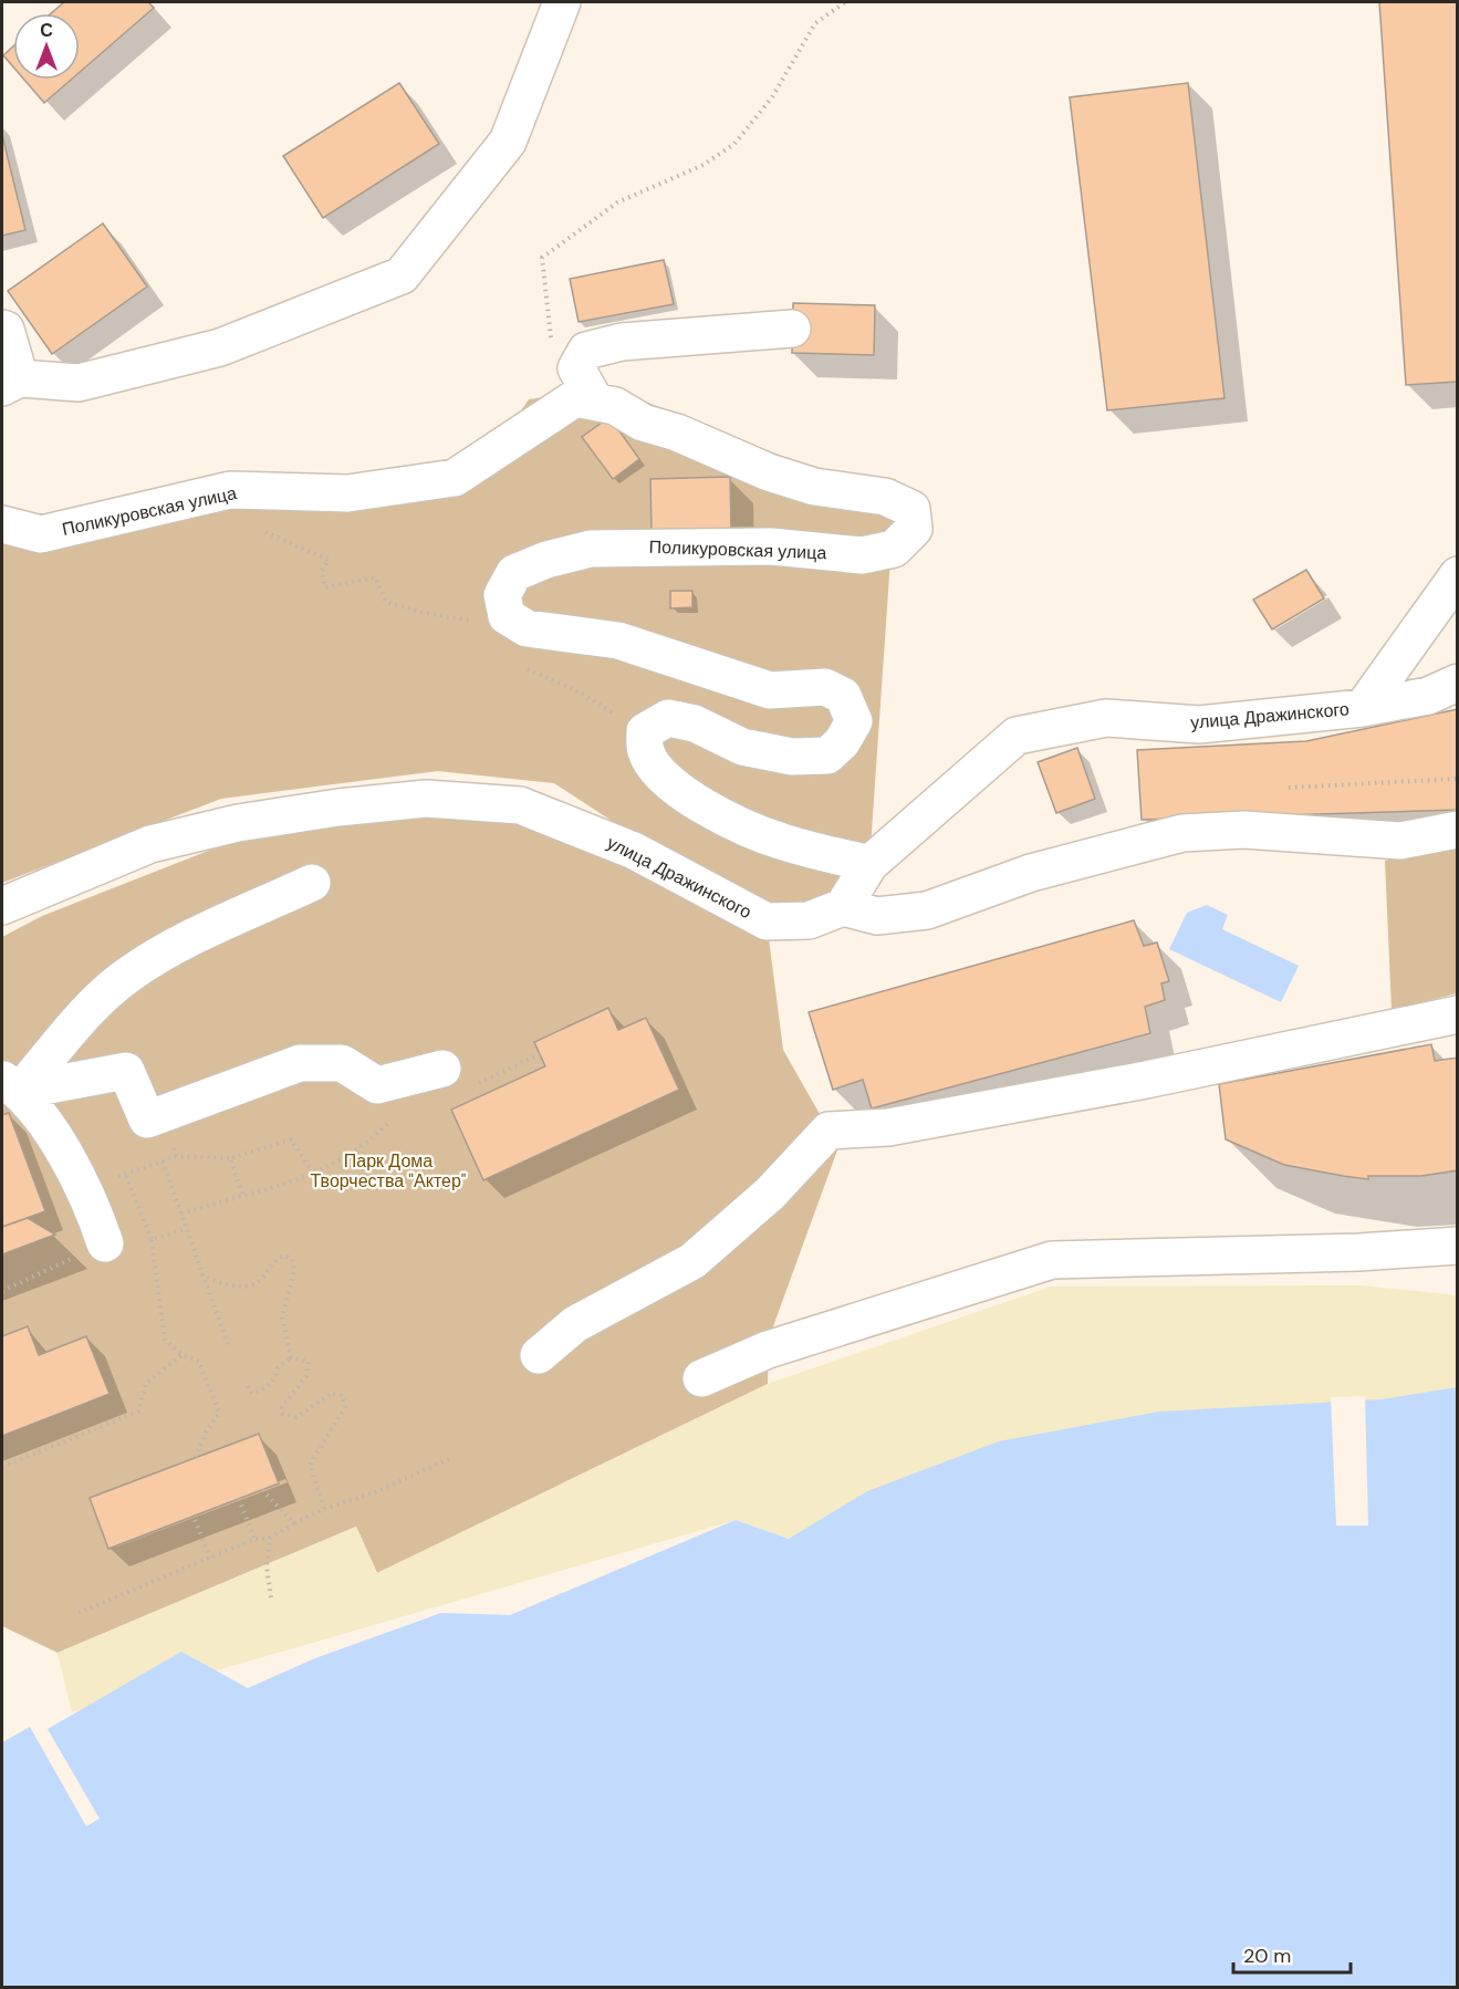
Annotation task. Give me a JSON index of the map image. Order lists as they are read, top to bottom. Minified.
{"streets":{"street":["Поликуровская улица","улица Дражинского"]},"parks":["Парк Дома Творчества \"Актер\""],"scale_bar":"20 m","north":"top"}
